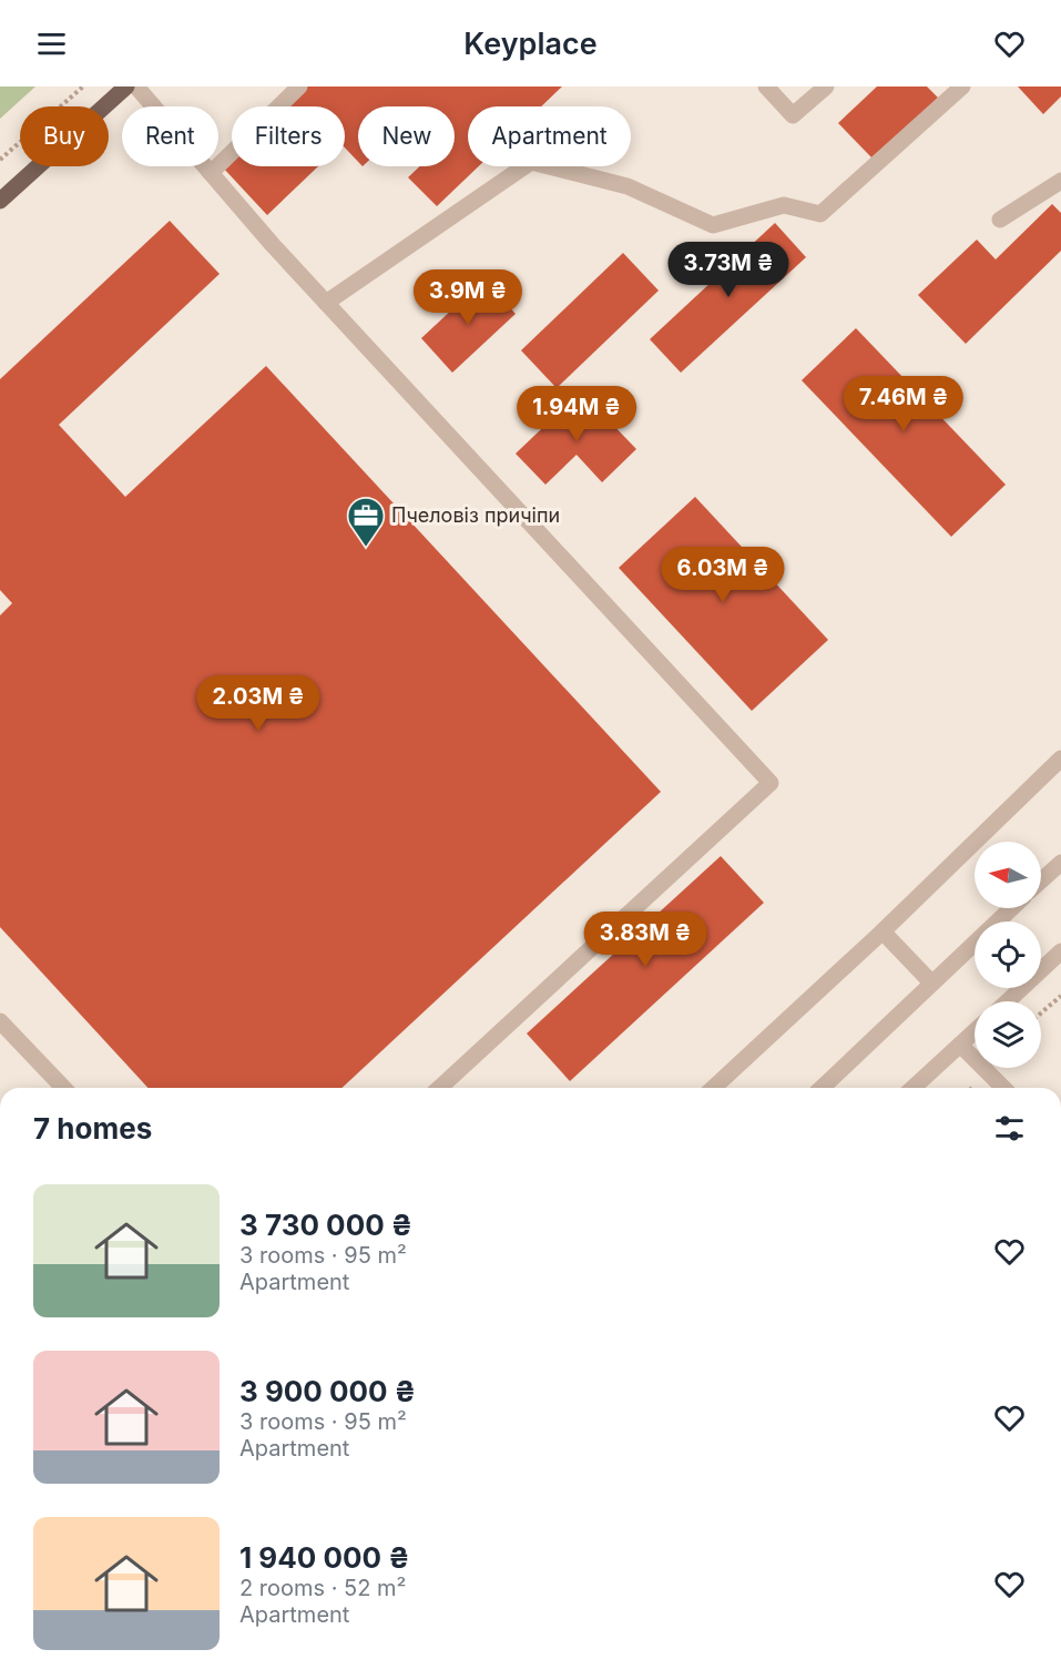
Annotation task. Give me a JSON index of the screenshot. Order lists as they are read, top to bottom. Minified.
{"places":{"office":["Пчеловіз причіпи"]},"north":"left","page":{"header":"Keyplace","chip":["Buy","Rent","Filters","New","Apartment"],"price":["3.73M ₴","3.9M ₴","7.46M ₴","1.94M ₴","6.03M ₴","2.03M ₴","3.83M ₴"],"heading":"7 homes","list":[{"name":"3 730 000 ₴","note":"3 rooms · 95 m² · Apartment"},{"name":"3 900 000 ₴","note":"3 rooms · 95 m² · Apartment"},{"name":"1 940 000 ₴","note":"2 rooms · 52 m² · Apartment"}]}}
